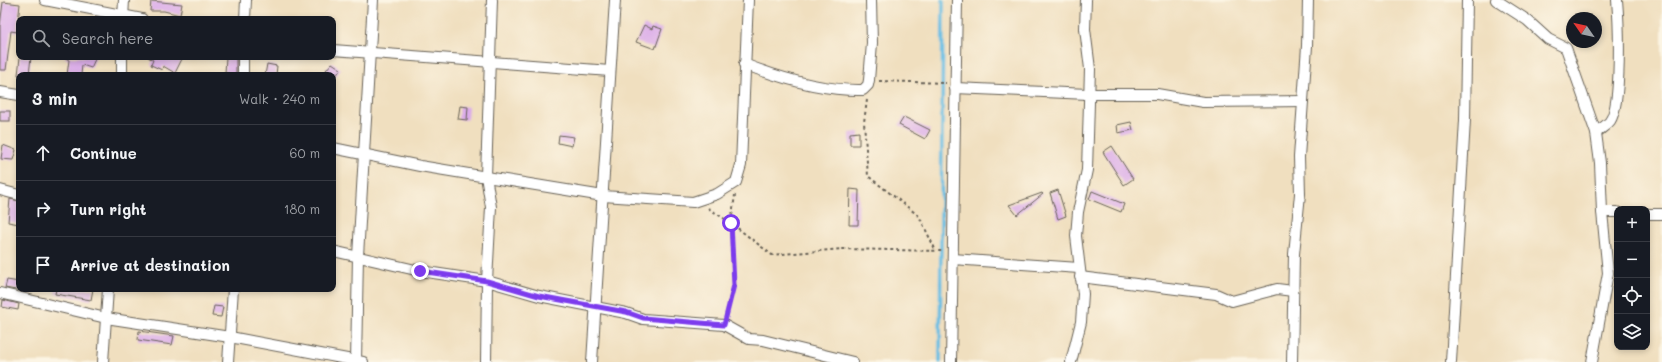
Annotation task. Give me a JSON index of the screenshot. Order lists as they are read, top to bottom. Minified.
{"north":"top left","page":{"search":"Search here","heading":["3 min","Walk · 240 m"],"list":[["Continue","60 m"],["Turn right","180 m"],"Arrive at destination"],"map_buttons":["+","−"]}}
